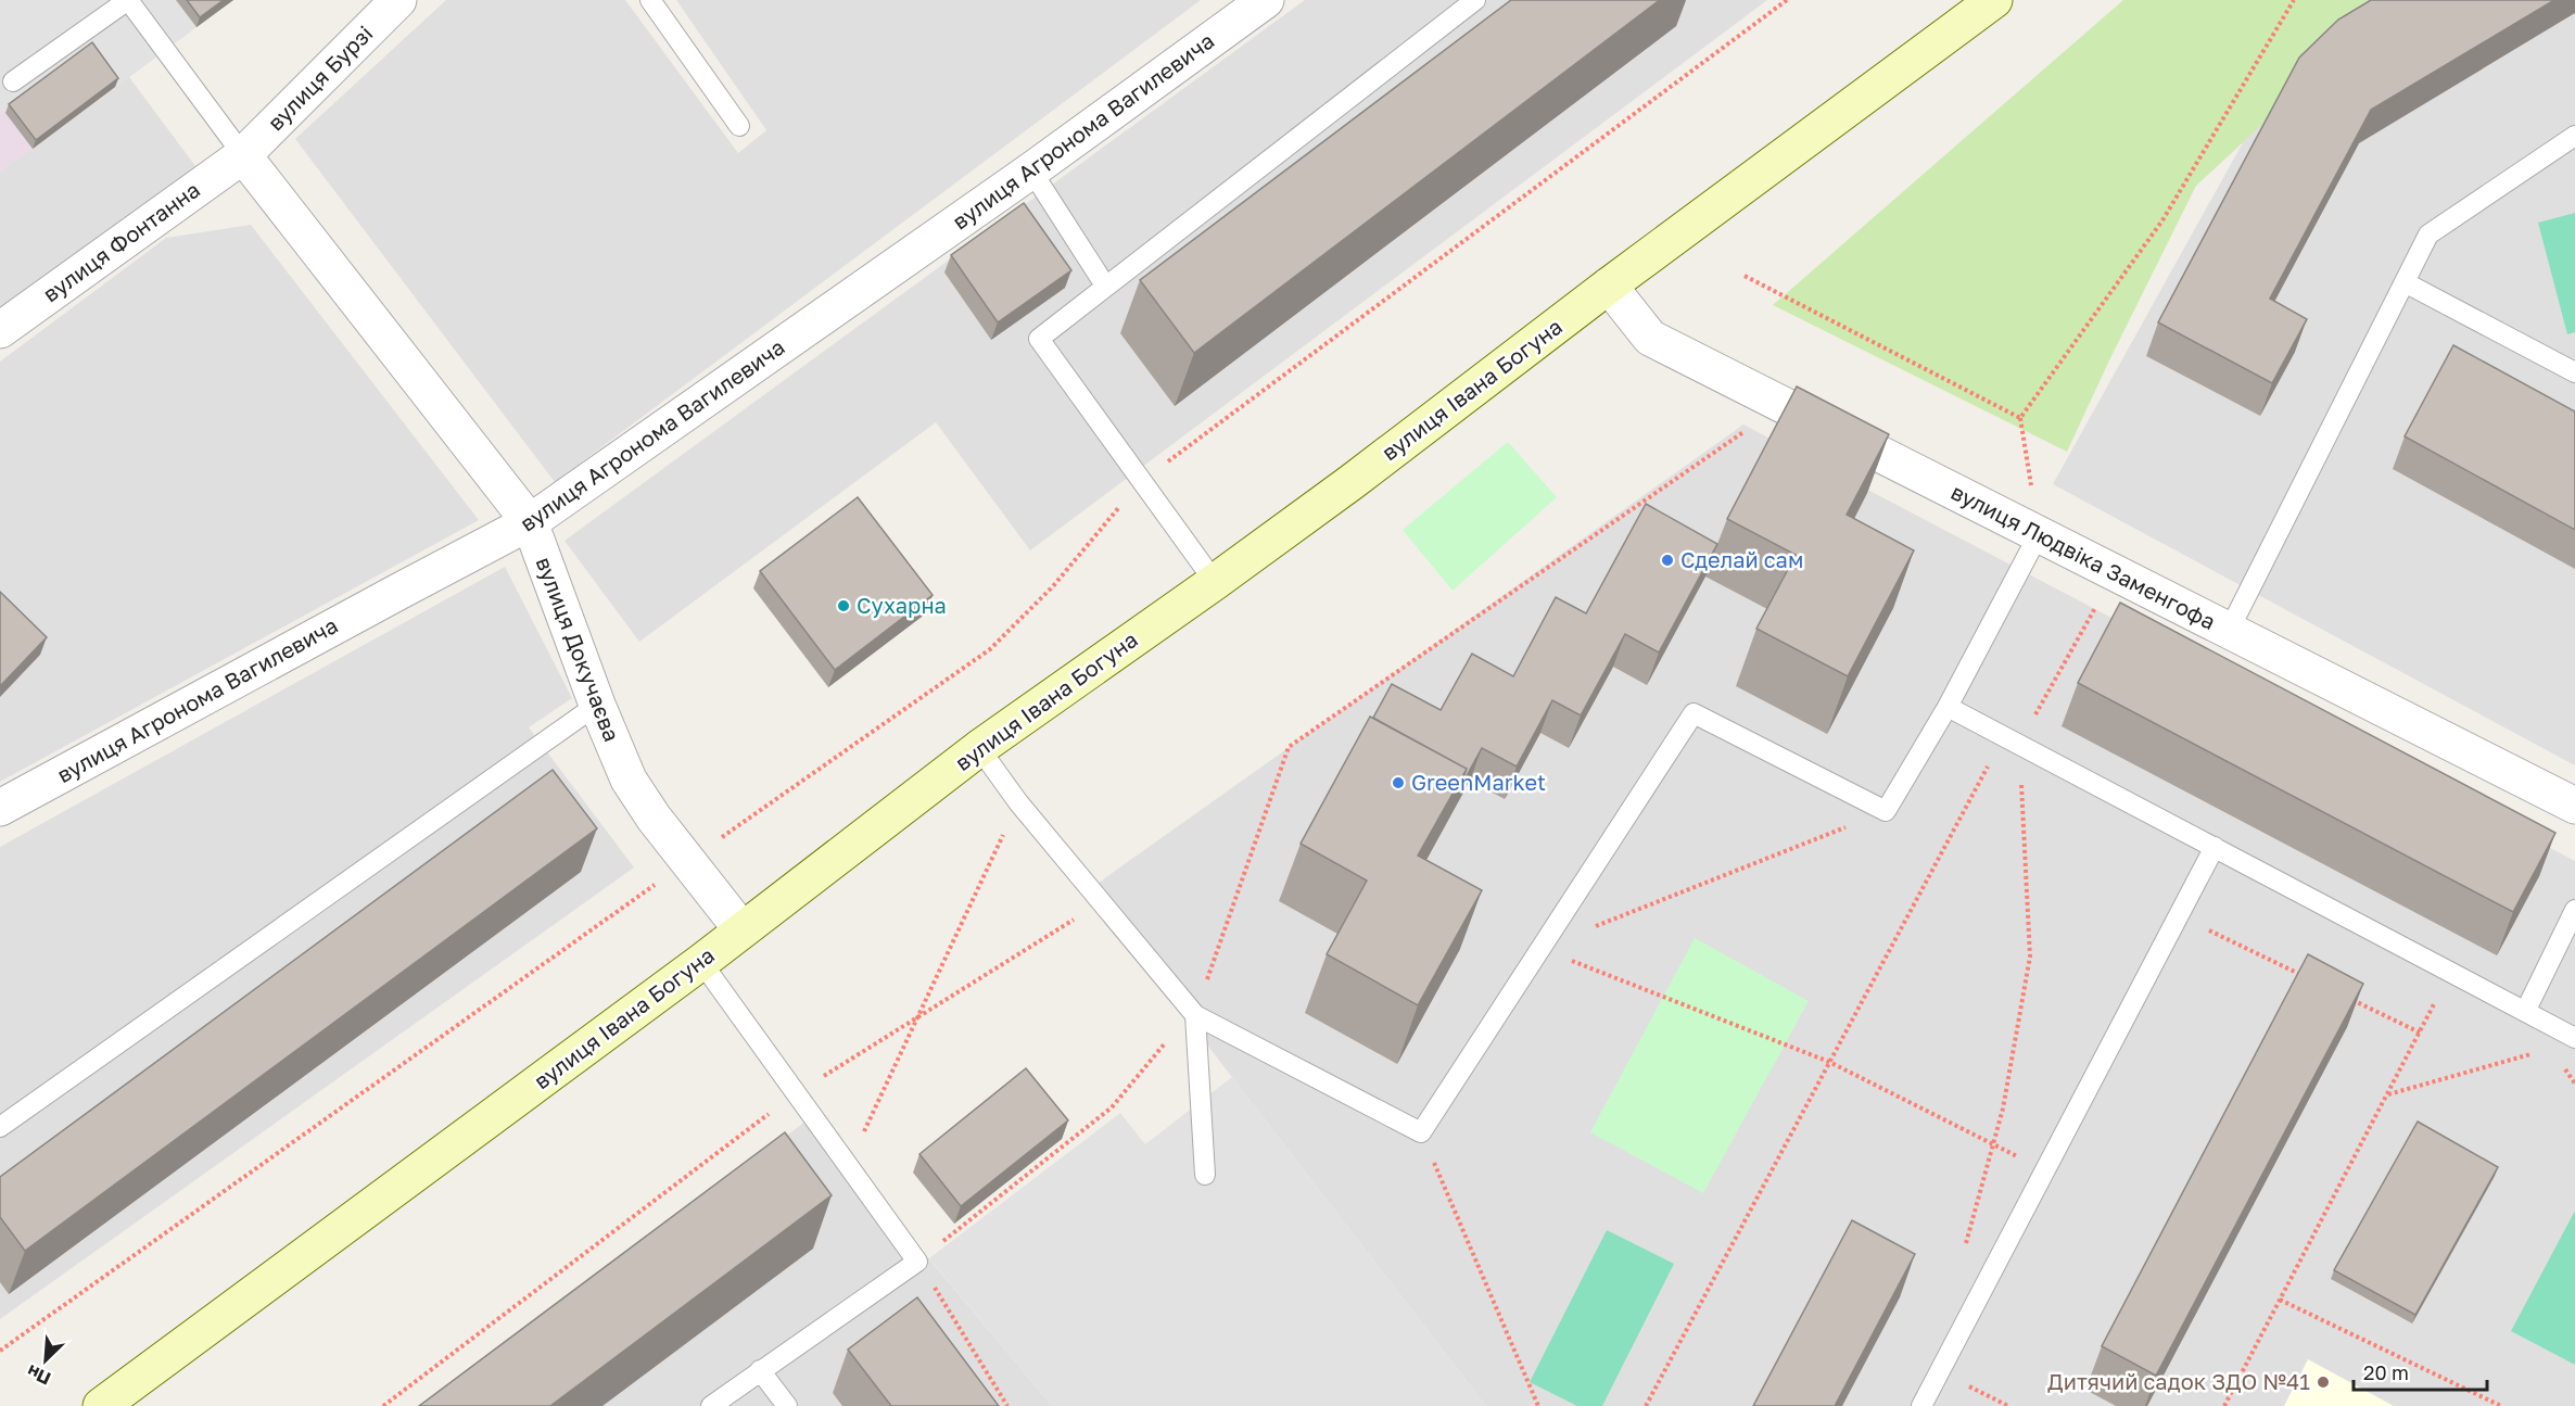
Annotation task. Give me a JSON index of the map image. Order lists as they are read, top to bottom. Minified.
{"streets":{"street":["вулиця Бурзі","вулиця Агронома Вагилевича","вулиця Фонтанна","вулиця Івана Богуна","вулиця Людвіка Заменгофа","вулиця Докучаєва"]},"crossings":[["вулиця Бурзі","вулиця Фонтанна"],["вулиця Бурзі","вулиця Докучаєва"],["вулиця Агронома Вагилевича","вулиця Докучаєва"],["вулиця Фонтанна","вулиця Докучаєва"],["вулиця Івана Богуна","вулиця Людвіка Заменгофа"],["вулиця Івана Богуна","вулиця Докучаєва"]],"places":["Сделай сам","Сухарна","GreenMarket","Дитячий садок ЗДО №41"],"scale_bar":"20 m","north":"bottom left"}
